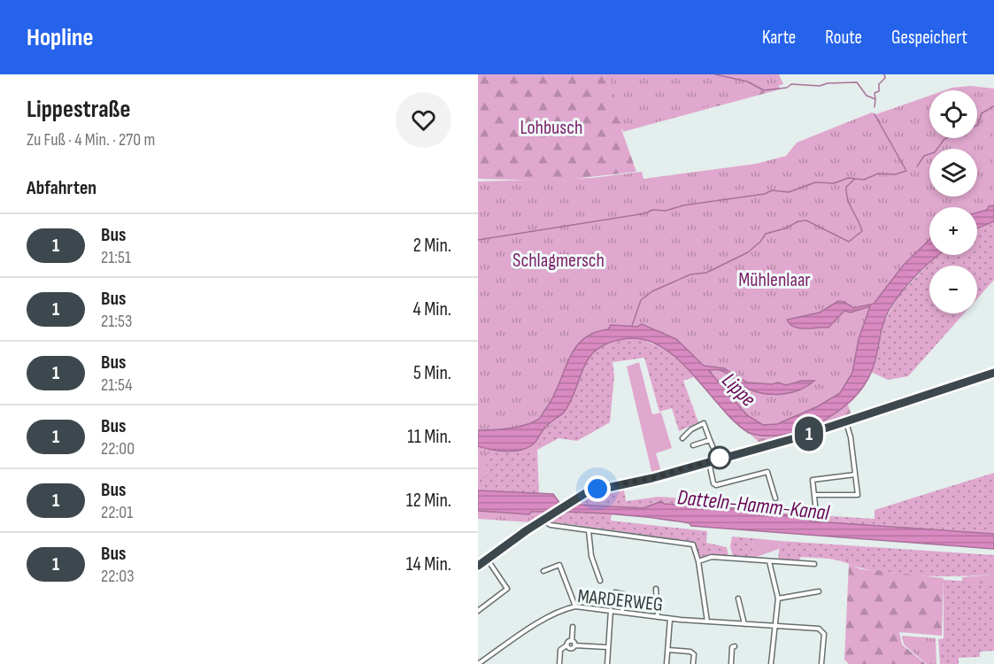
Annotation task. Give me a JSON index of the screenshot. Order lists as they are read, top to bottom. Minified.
{"streets":{"street":["MARDERWEG"]},"water":["Lippe","Datteln-Hamm-Kanal"],"parks":["Lohbusch","Schlagmersch","Mühlenlaar"],"lines":["bus line 1"],"page":{"header":"Hopline","nav":["Karte","Route","Gespeichert"],"heading":[["Lippestraße","Zu Fuß · 4 Min. · 270 m"],"Abfahrten"],"on_map":"1","map_buttons":["+","−"],"list":[{"mark":"1","name":"Bus","note":"21:51","value":"2 Min."},{"mark":"1","name":"Bus","note":"21:53","value":"4 Min."},{"mark":"1","name":"Bus","note":"21:54","value":"5 Min."},{"mark":"1","name":"Bus","note":"22:00","value":"11 Min."},{"mark":"1","name":"Bus","note":"22:01","value":"12 Min."},{"mark":"1","name":"Bus","note":"22:03","value":"14 Min."}]}}
